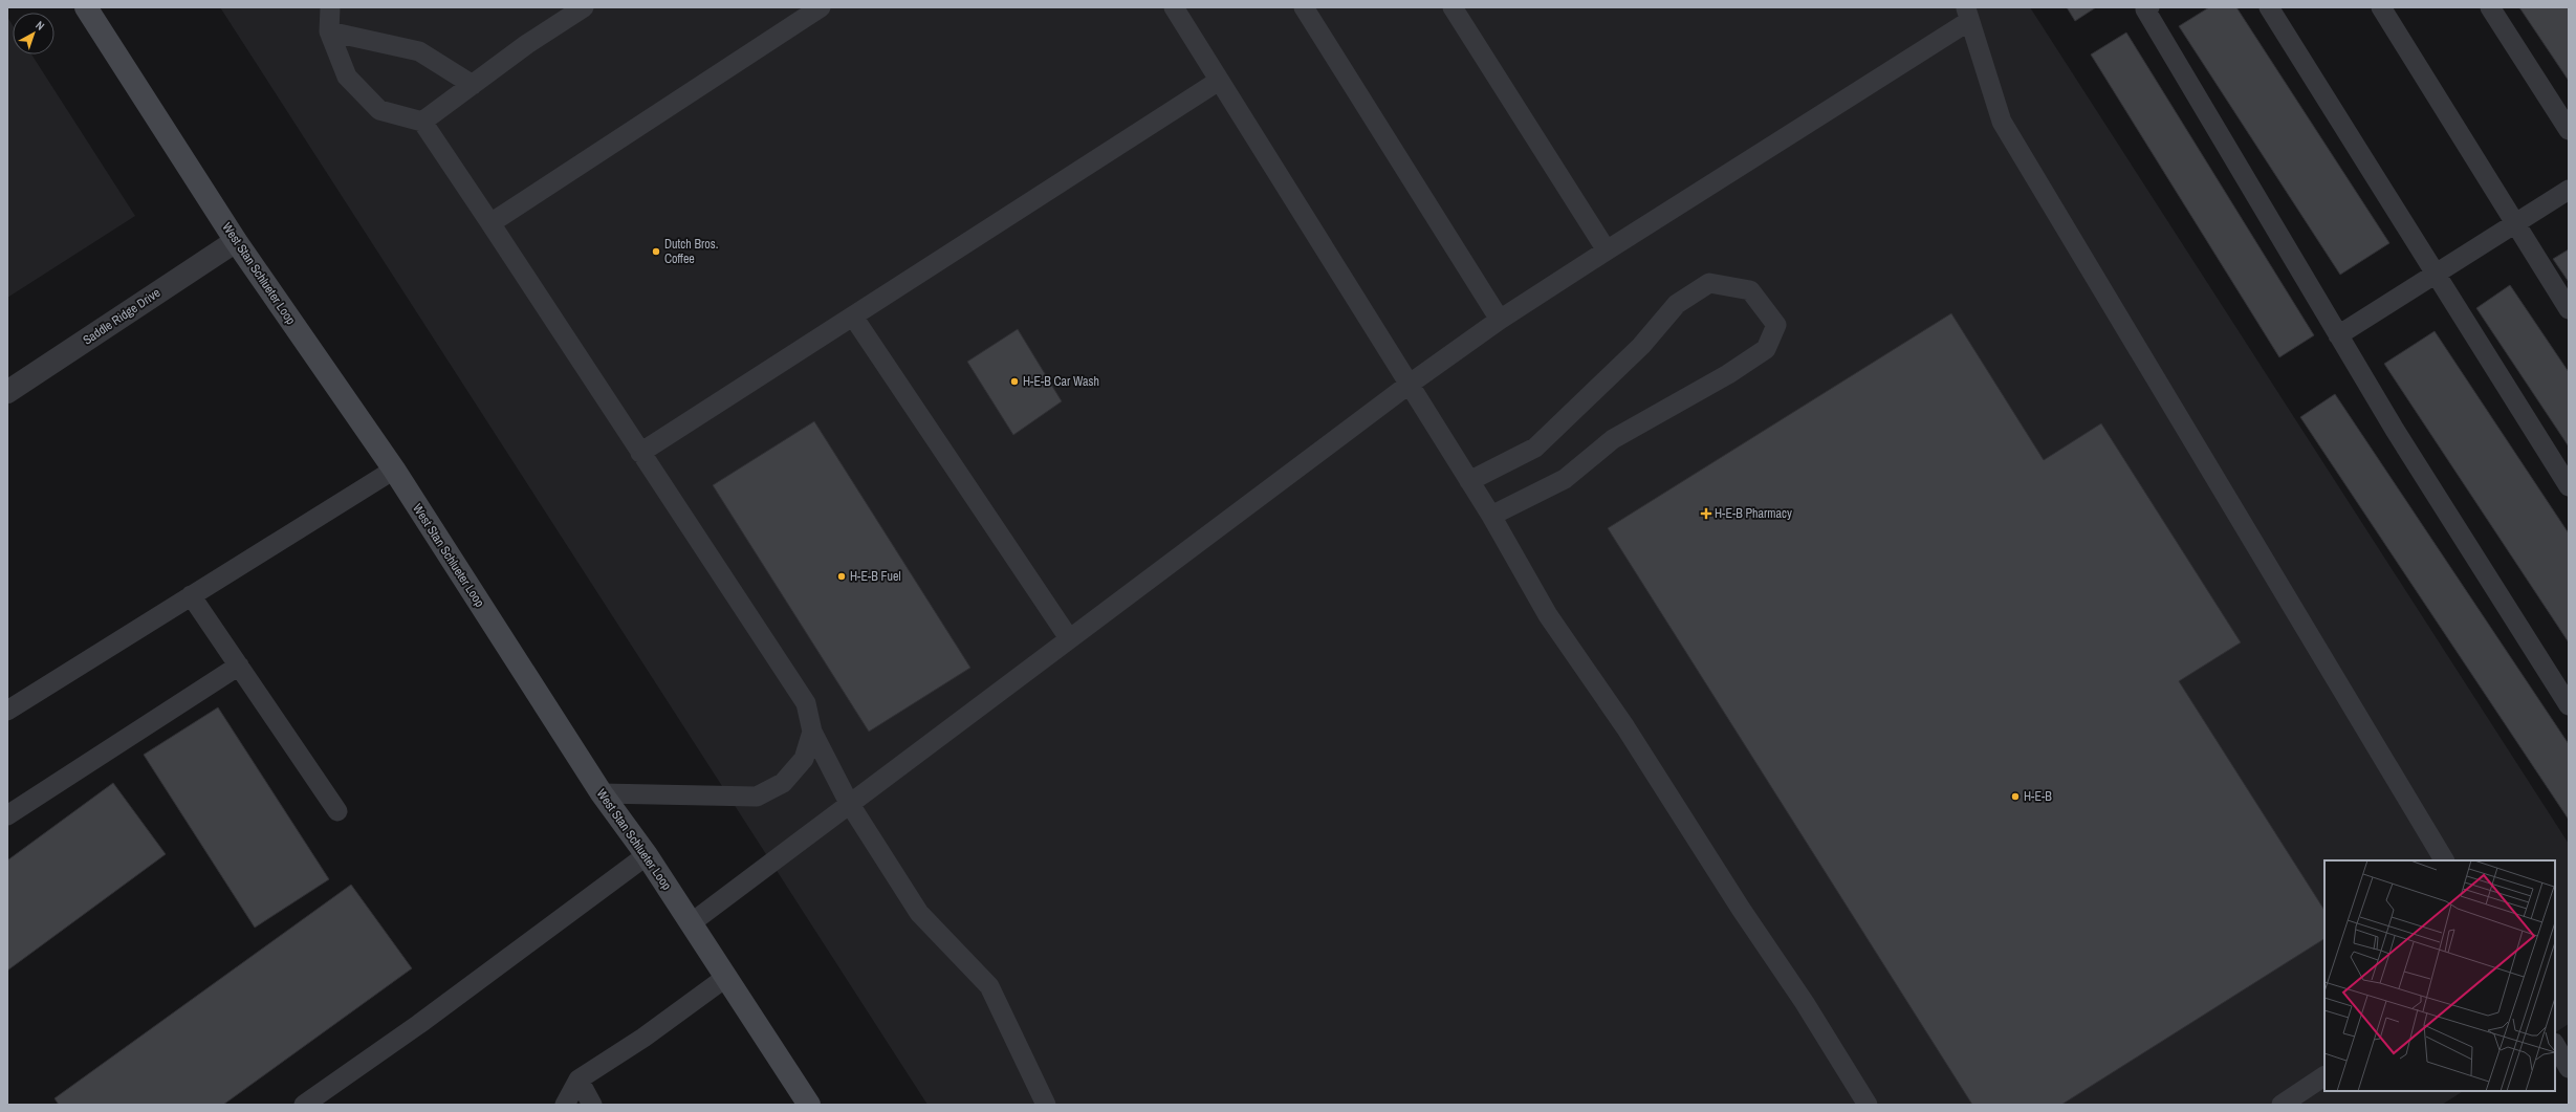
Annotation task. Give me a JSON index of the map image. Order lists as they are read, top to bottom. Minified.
{"streets":{"main road":["West Stan Schlueter Loop"],"street":["Saddle Ridge Drive"]},"crossings":[["West Stan Schlueter Loop","Saddle Ridge Drive"]],"places":{"other":["Dutch Bros. Coffee","H-E-B Car Wash","H-E-B Fuel","H-E-B"],"health":["H-E-B Pharmacy"]},"north":"top right"}
